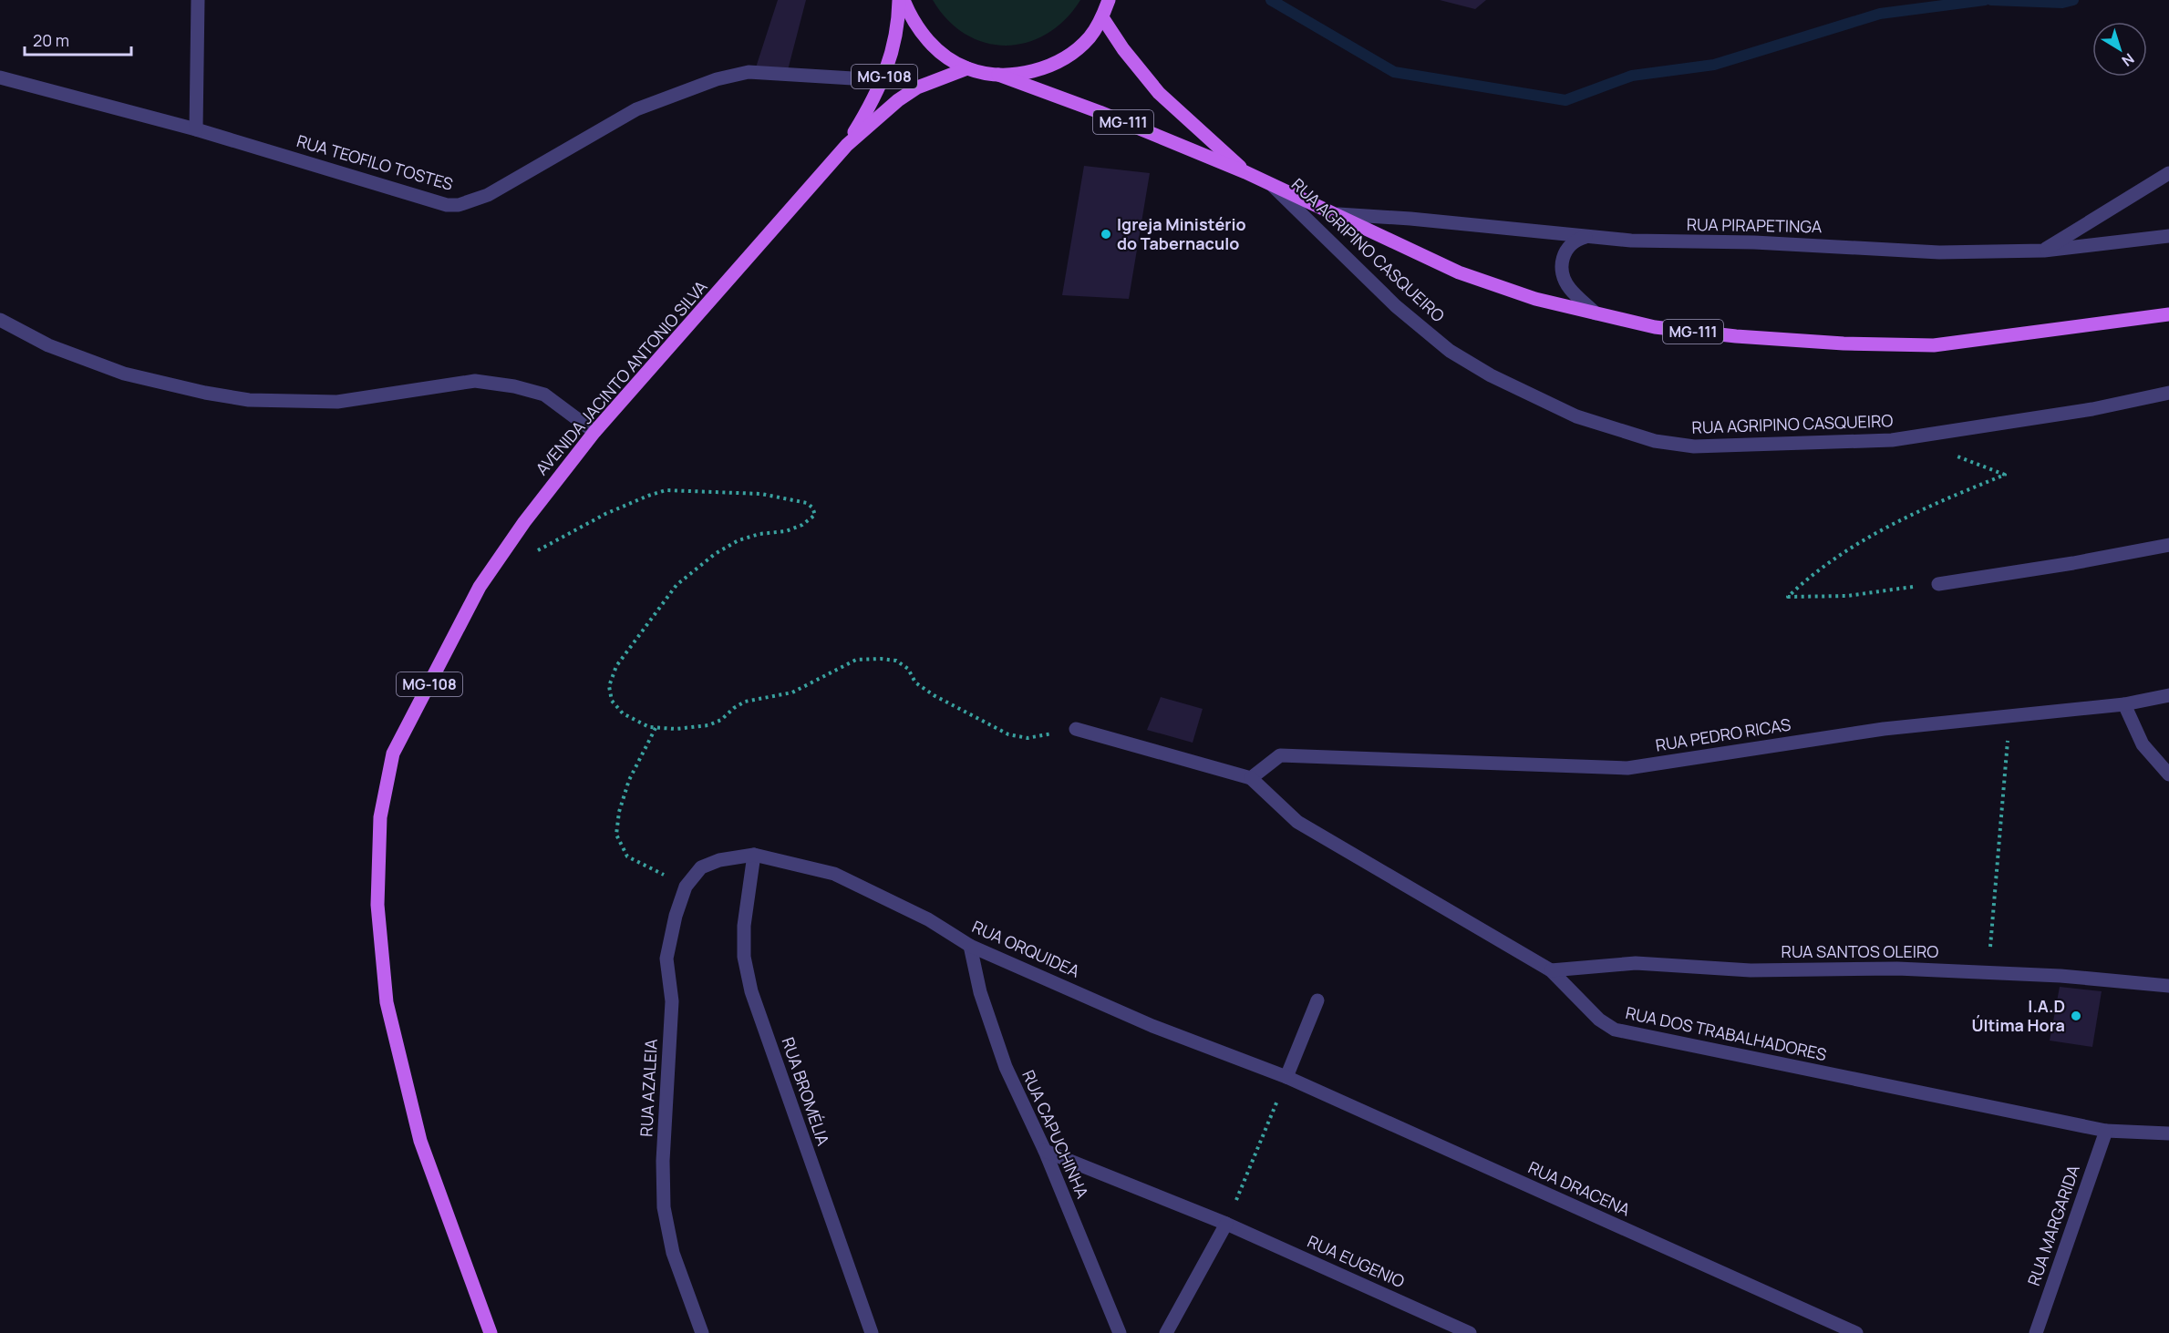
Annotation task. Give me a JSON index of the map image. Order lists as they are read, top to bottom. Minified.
{"streets":{"main road":["MG-108","MG-111","AVENIDA JACINTO ANTONIO SILVA"],"street":["RUA TEOFILO TOSTES","RUA PIRAPETINGA","RUA AGRIPINO CASQUEIRO","RUA PEDRO RICAS","RUA ORQUIDEA","RUA SANTOS OLEIRO","RUA DOS TRABALHADORES","RUA AZALEIA","RUA BROMÉLIA","RUA CAPUCHINHA","RUA DRACENA","RUA MARGARIDA","RUA EUGENIO"]},"crossings":[["MG-108","MG-111"],["MG-108","RUA TEOFILO TOSTES"],["MG-108","AVENIDA JACINTO ANTONIO SILVA"],["MG-111","RUA PIRAPETINGA"],["MG-111","RUA AGRIPINO CASQUEIRO"],["RUA PEDRO RICAS","RUA DOS TRABALHADORES"],["RUA ORQUIDEA","RUA AZALEIA"],["RUA ORQUIDEA","RUA BROMÉLIA"],["RUA ORQUIDEA","RUA CAPUCHINHA"],["RUA ORQUIDEA","RUA DRACENA"],["RUA SANTOS OLEIRO","RUA DOS TRABALHADORES"],["RUA DOS TRABALHADORES","RUA MARGARIDA"],["RUA CAPUCHINHA","RUA EUGENIO"]],"places":["Igreja Ministério do Tabernaculo","I.A.D Última Hora"],"scale_bar":"20 m","north":"bottom right"}
